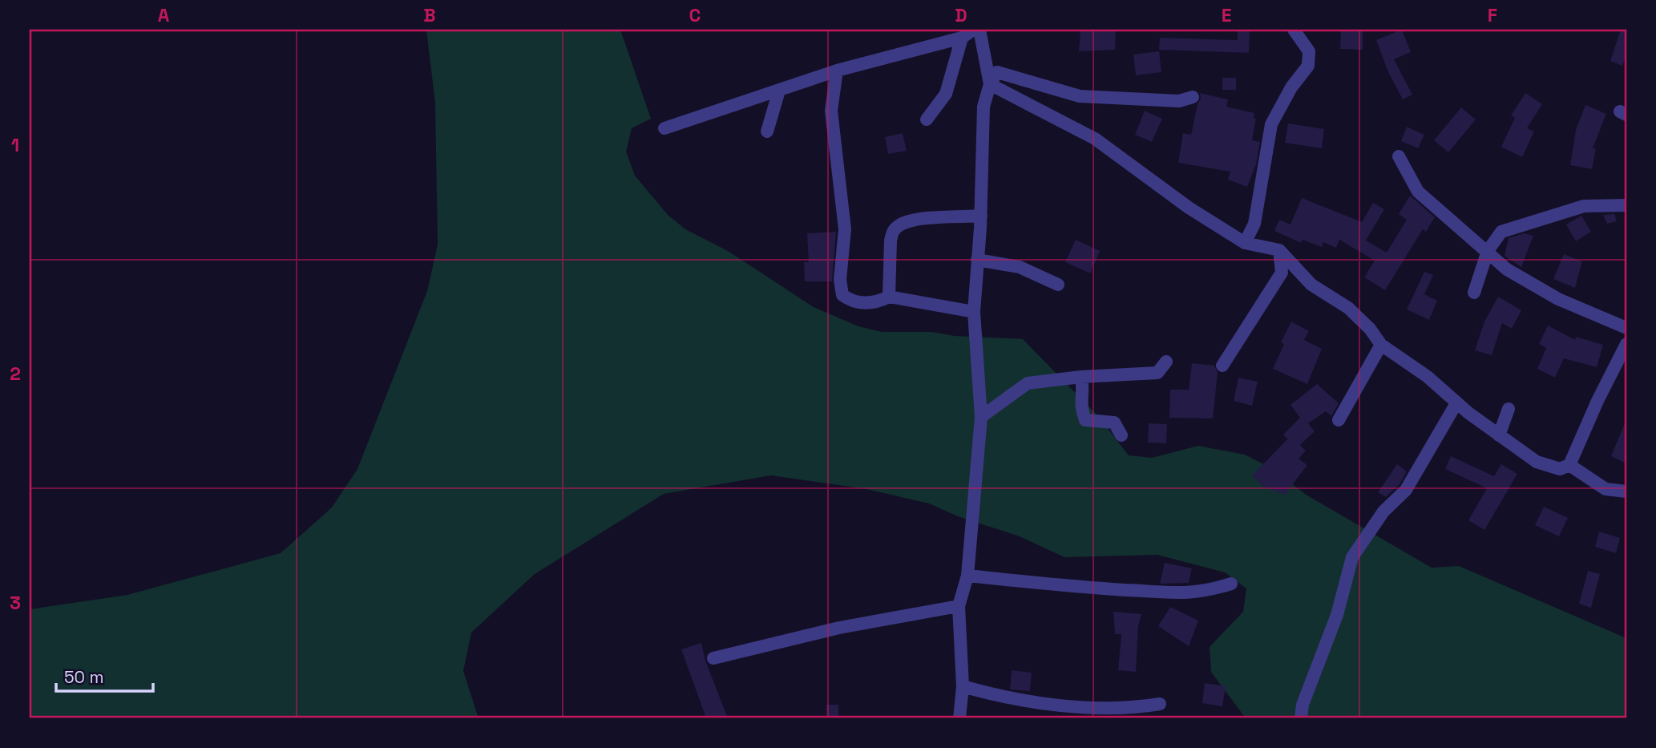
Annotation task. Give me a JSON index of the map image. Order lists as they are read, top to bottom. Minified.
{"scale_bar":"50 m","grid":{"columns":["A","B","C","D","E","F"],"rows":["1","2","3"]}}
